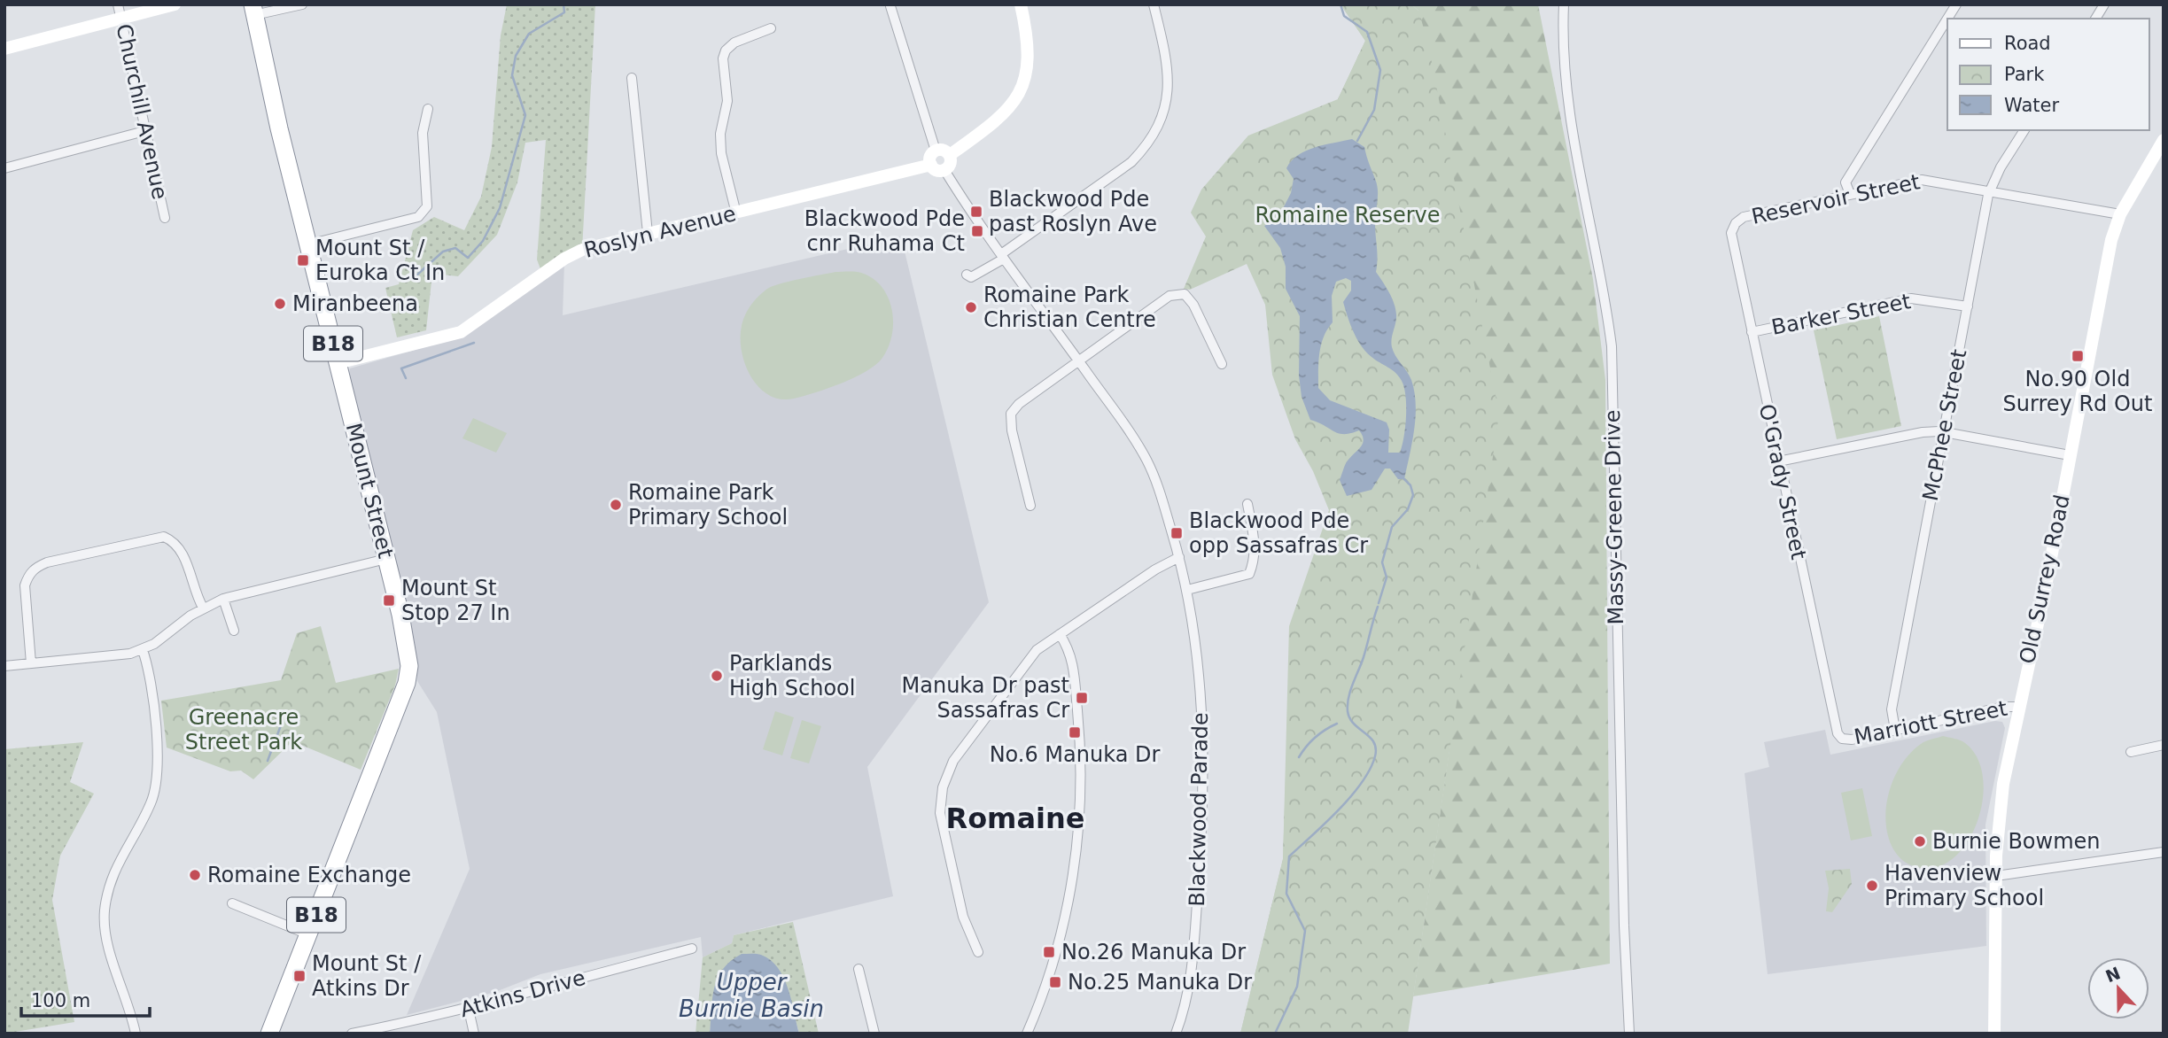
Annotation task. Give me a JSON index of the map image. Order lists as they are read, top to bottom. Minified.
{"streets":{"highway":["B18","Mount Street"],"street":["Churchill Avenue","Reservoir Street","Roslyn Avenue","Barker Street","McPhee Street","O'Grady Street","Massy-Greene Drive","Old Surrey Road","Marriott Street","Blackwood Parade","Atkins Drive"]},"crossings":[["Reservoir Street","McPhee Street"],["Reservoir Street","O'Grady Street"],["Reservoir Street","Old Surrey Road"],["Roslyn Avenue","Mount Street"],["Roslyn Avenue","Blackwood Parade"],["Barker Street","McPhee Street"],["Barker Street","O'Grady Street"],["McPhee Street","Marriott Street"],["O'Grady Street","Marriott Street"],["Old Surrey Road","Marriott Street"]],"districts":["Romaine"],"water":["Upper Burnie Basin"],"parks":["Romaine Reserve","Greenacre Street Park"],"places":{"transit":["Blackwood Pde past Roslyn Ave","Blackwood Pde cnr Ruhama Ct","Mount St / Euroka Ct In","No.90 Old Surrey Rd Out","Blackwood Pde opp Sassafras Cr","Mount St Stop 27 In","Manuka Dr past Sassafras Cr","No.6 Manuka Dr","No.26 Manuka Dr","Mount St / Atkins Dr","No.25 Manuka Dr"],"other":["Miranbeena","Romaine Park Christian Centre","Romaine Park Primary School","Parklands High School","Burnie Bowmen","Romaine Exchange","Havenview Primary School"]},"legend":["Road","Park","Water"],"scale_bar":"100 m","north":"top"}
